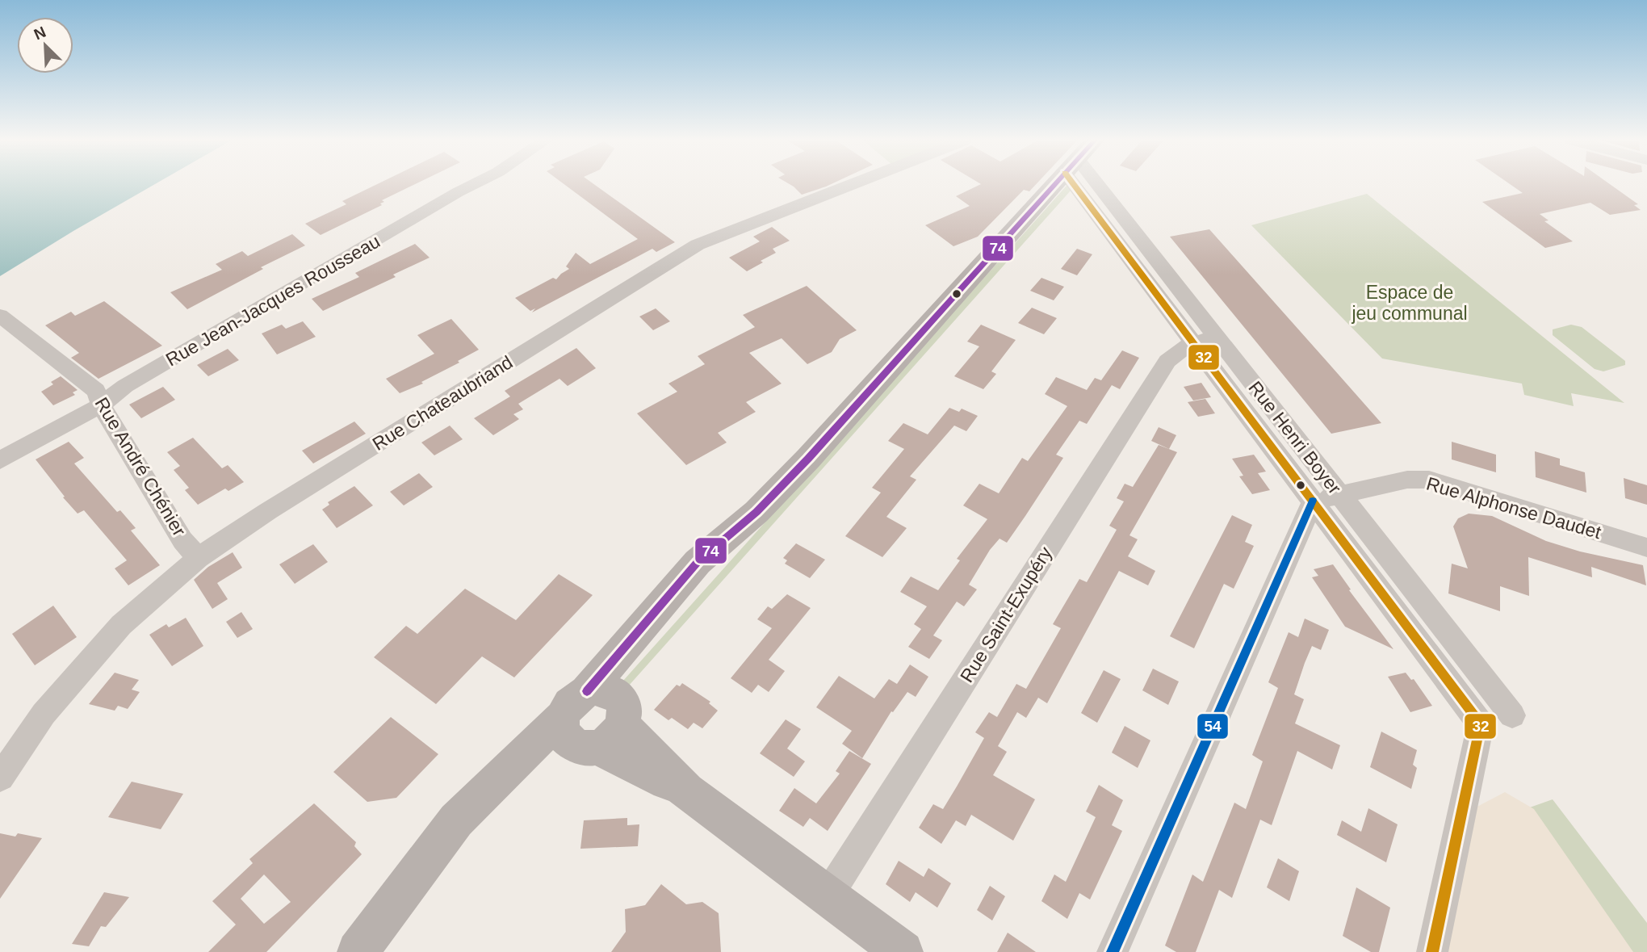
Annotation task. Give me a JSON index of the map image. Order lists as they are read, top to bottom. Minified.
{"streets":{"street":["Rue Jean-Jacques Rousseau","Rue Chateaubriand","Rue Henri Boyer","Rue André Chénier","Rue Alphonse Daudet","Rue Saint-Exupéry"]},"crossings":[["Rue Jean-Jacques Rousseau","Rue André Chénier"],["Rue Chateaubriand","Rue André Chénier"],["Rue Henri Boyer","Rue Alphonse Daudet"],["Rue Henri Boyer","Rue Saint-Exupéry"]],"parks":["Espace de jeu communal"],"lines":["transit line 74","transit line 32","transit line 54"],"north":"top left"}
